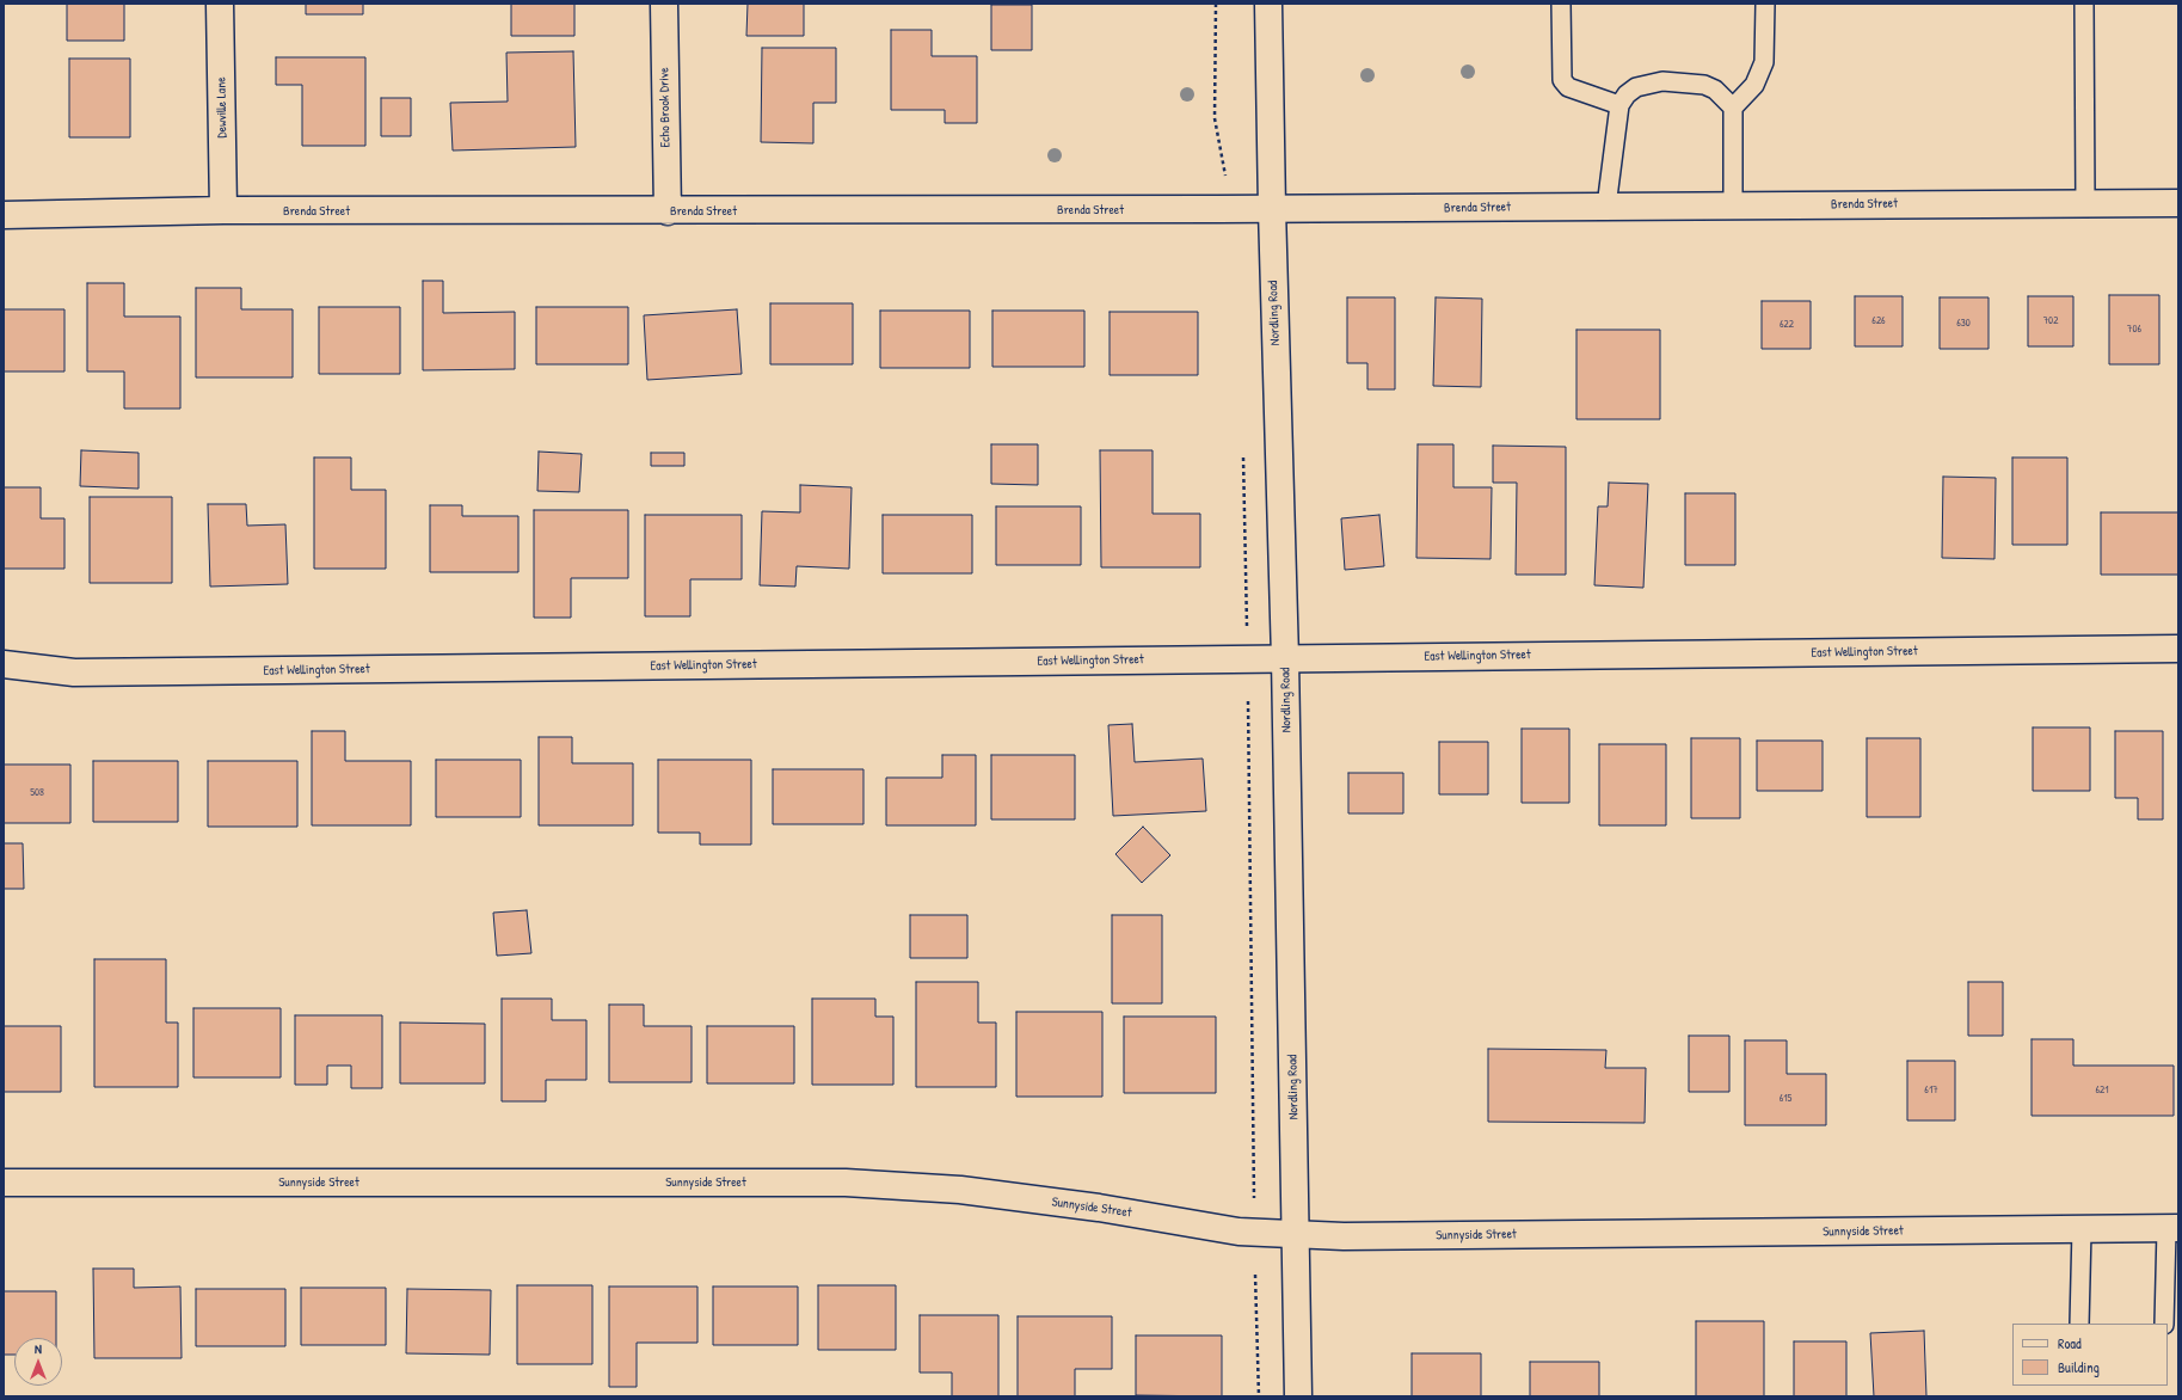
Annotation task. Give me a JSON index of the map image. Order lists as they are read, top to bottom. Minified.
{"streets":{"street":["Dewville Lane","Echo Brook Drive","Brenda Street","Nordling Road","East Wellington Street","Sunnyside Street"]},"crossings":[["Dewville Lane","Brenda Street"],["Echo Brook Drive","Brenda Street"],["Brenda Street","Nordling Road"],["Nordling Road","East Wellington Street"],["Nordling Road","Sunnyside Street"]],"house_numbers":["626","702","630","622","706","508","617","621","615"],"legend":["Road","Building"],"north":"top"}
